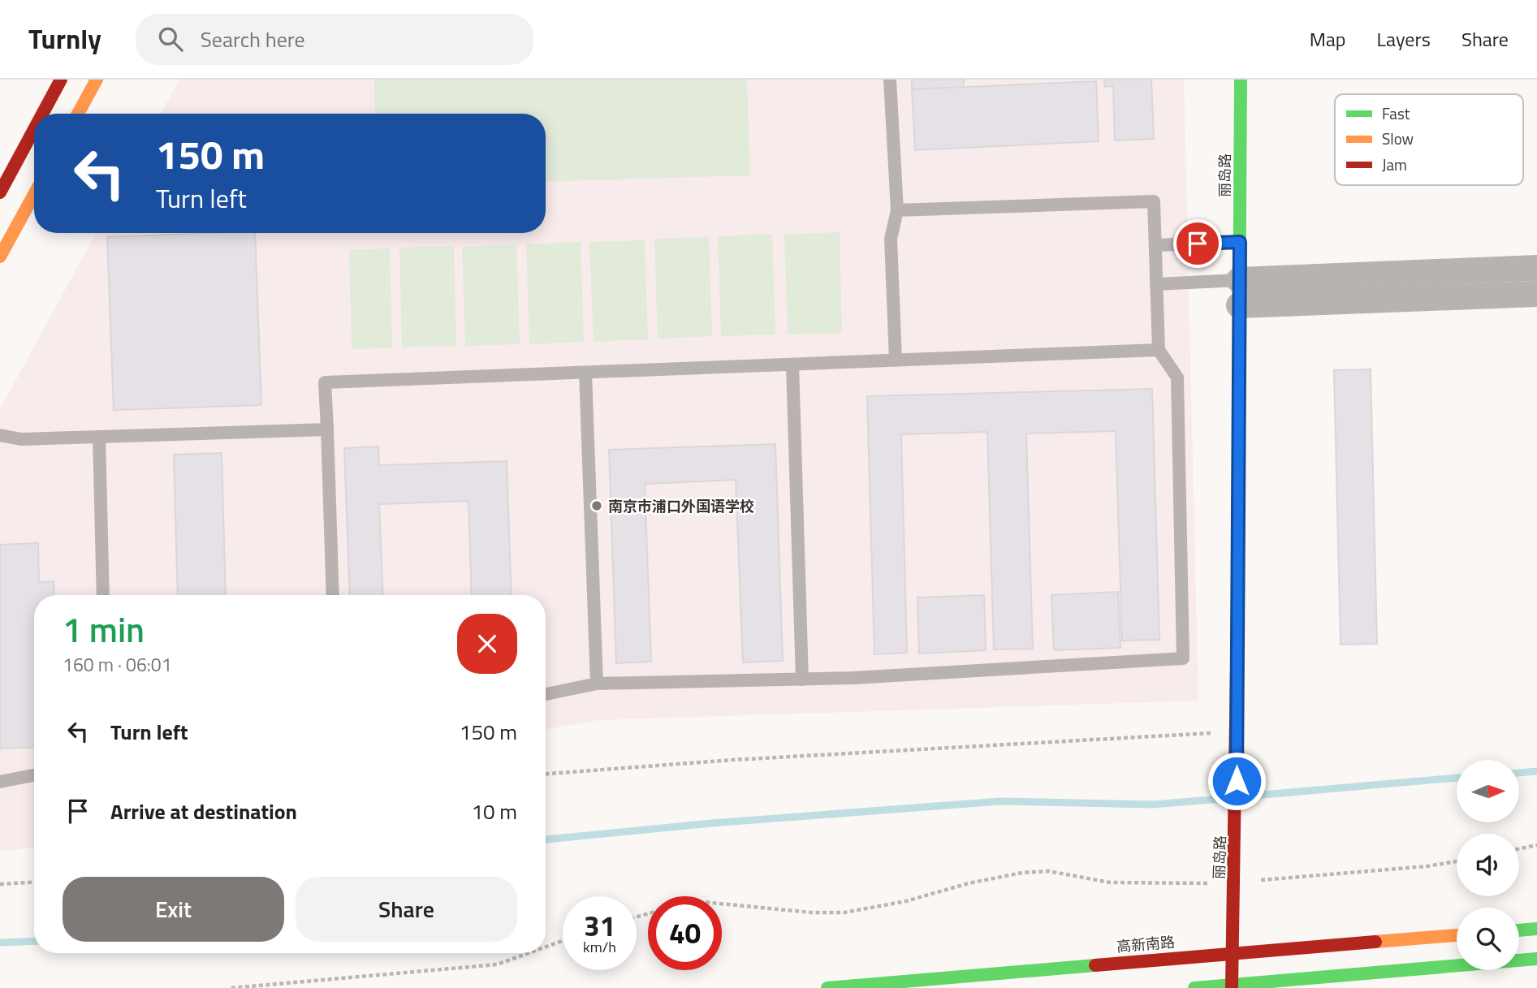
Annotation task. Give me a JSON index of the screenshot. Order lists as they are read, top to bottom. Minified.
{"streets":{"main road":["丽岛路","高新南路"]},"crossings":[["丽岛路","高新南路"]],"places":["南京市浦口外国语学校"],"legend":["Fast","Slow","Jam"],"north":"right","page":{"header":"Turnly","search":"Search here","nav":["Map","Layers","Share"],"turn":["150 m","Turn left"],"heading":["1 min","160 m · 06:01"],"list":[{"name":"Turn left","value":"150 m"},{"name":"Arrive at destination","value":"10 m"}],"buttons":["Exit","Share"],"speed":"31 km/h","limit":"40"}}
